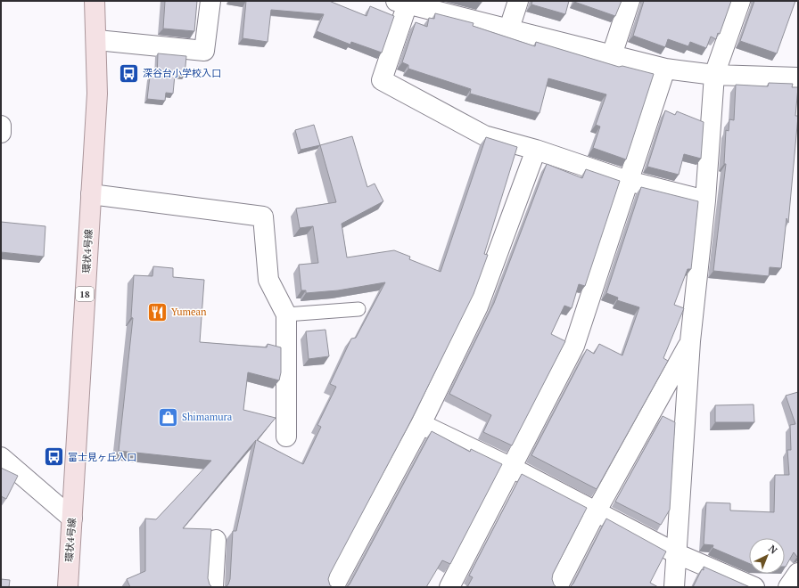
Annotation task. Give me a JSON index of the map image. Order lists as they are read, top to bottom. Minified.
{"streets":{"main road":["環状4号線","18"]},"places":{"bus stop":["深谷台小学校入口","富士見ヶ丘入口"],"restaurant":["Yumean"],"shop":["Shimamura"]},"north":"top right"}
